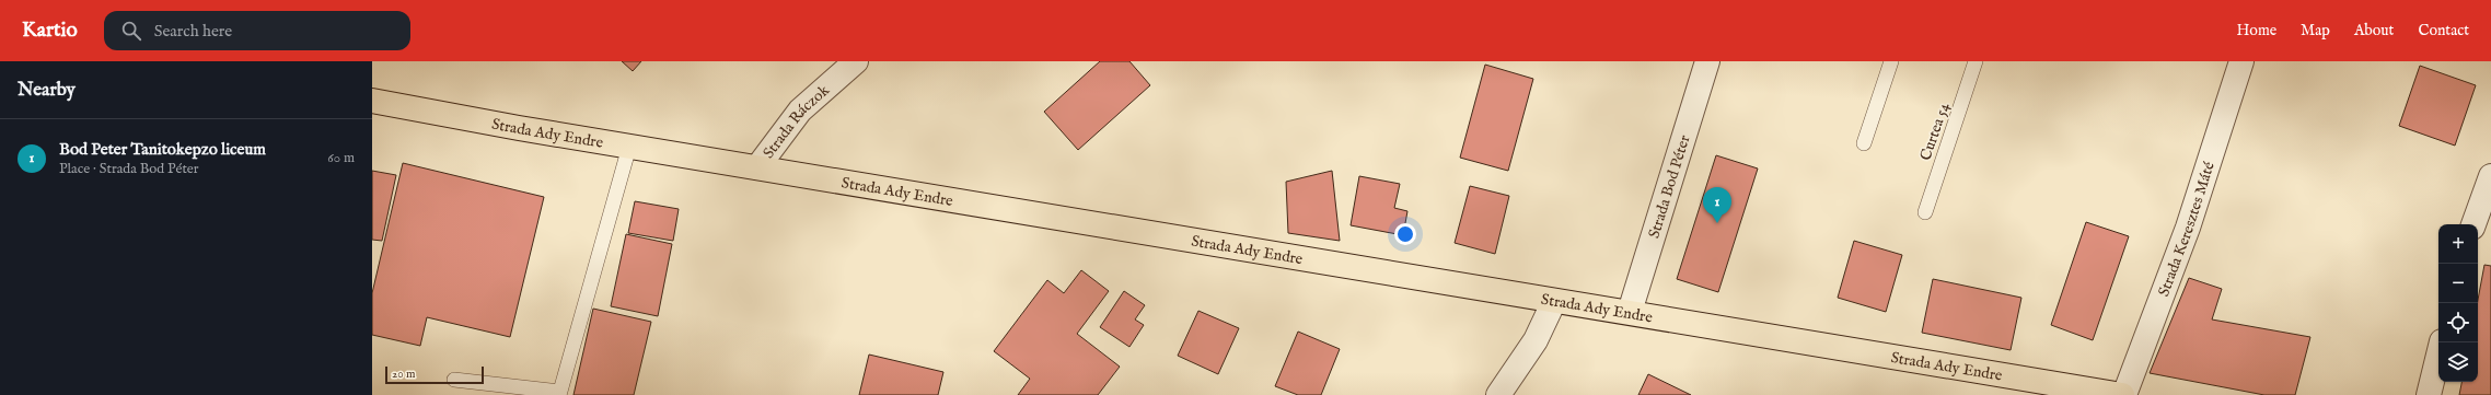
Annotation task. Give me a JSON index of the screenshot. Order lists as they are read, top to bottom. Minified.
{"streets":{"main road":["Strada Ady Endre"],"street":["Strada Ráczok","Strada Bod Péter","Strada Keresztes Máté"],"lane":["Curtea 54"]},"crossings":[["Strada Ráczok","Strada Ady Endre"],["Strada Ady Endre","Strada Bod Péter"],["Strada Ady Endre","Strada Keresztes Máté"]],"scale_bar":"20 m","page":{"header":"Kartio","search":"Search here","nav":["Home","Map","About","Contact"],"heading":"Nearby","list":[{"mark":"1","name":"Bod Peter Tanitokepzo liceum","note":"Place · Strada Bod Péter","value":"60 m"}],"pins":"1","map_buttons":["+","−"],"scale":"20 m"}}
